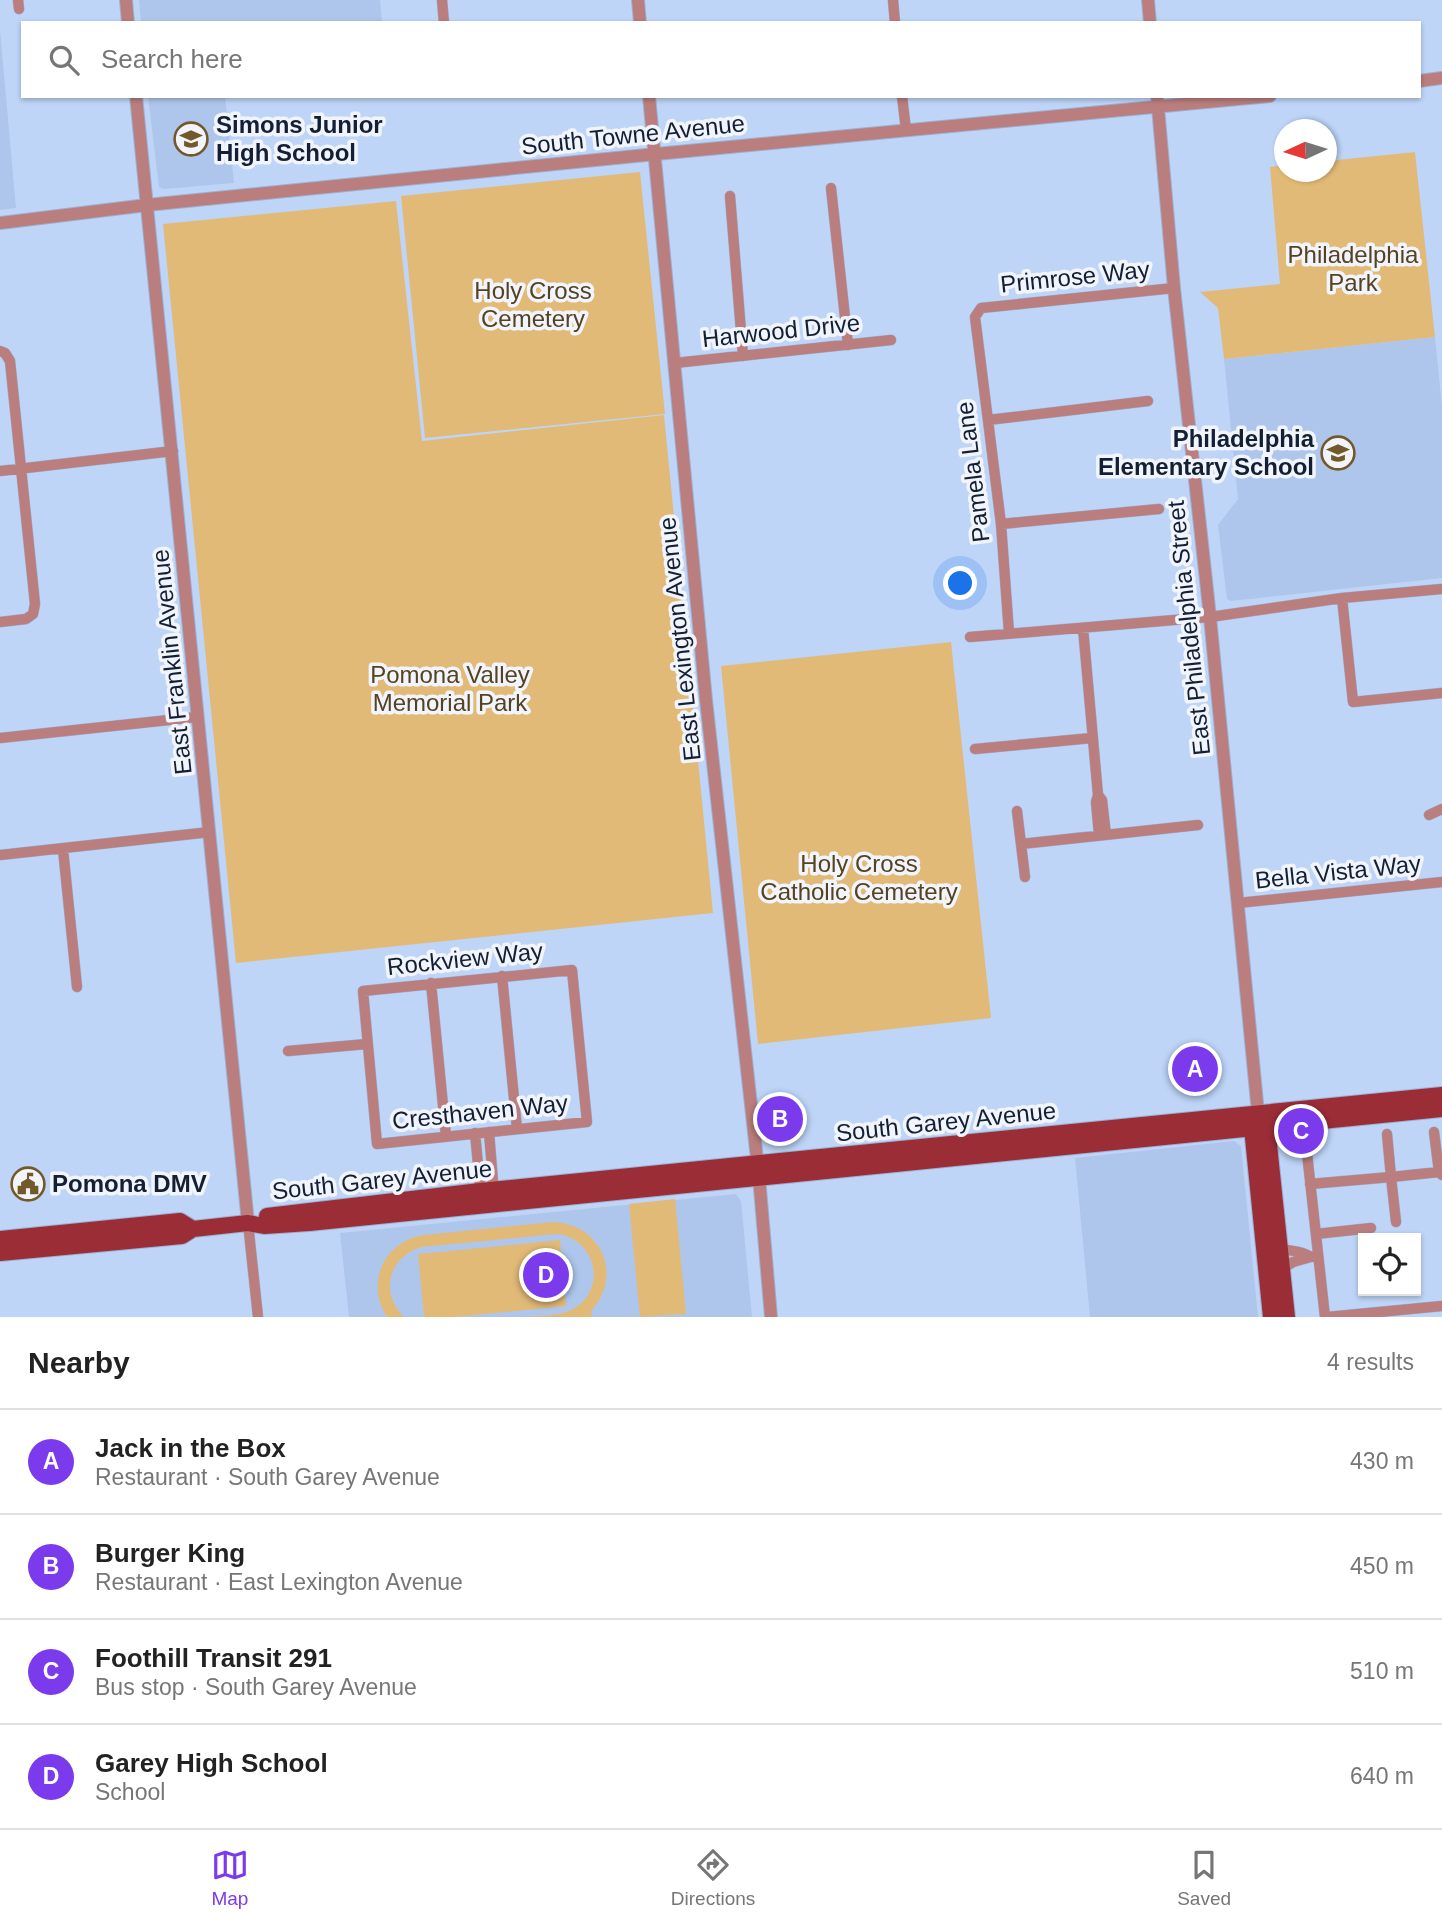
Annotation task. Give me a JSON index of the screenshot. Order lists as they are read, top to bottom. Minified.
{"streets":{"main road":["South Garey Avenue"],"street":["South Towne Avenue","Primrose Way","Harwood Drive","Pamela Lane","East Philadelphia Street","East Lexington Avenue","East Franklin Avenue","Bella Vista Way","Rockview Way","Cresthaven Way"]},"crossings":[["South Towne Avenue","East Philadelphia Street"],["South Towne Avenue","East Lexington Avenue"],["South Towne Avenue","East Franklin Avenue"],["Primrose Way","Pamela Lane"],["Primrose Way","East Philadelphia Street"],["Harwood Drive","East Lexington Avenue"],["East Philadelphia Street","Bella Vista Way"],["East Philadelphia Street","South Garey Avenue"],["East Lexington Avenue","South Garey Avenue"],["East Franklin Avenue","South Garey Avenue"],["Rockview Way","Cresthaven Way"]],"parks":["Philadelphia Park","Holy Cross Cemetery","Pomona Valley Memorial Park","Holy Cross Catholic Cemetery"],"places":{"school or university":["Simons Junior High School","Philadelphia Elementary School"],"public building":["Pomona DMV"]},"north":"left","page":{"search":"Search here","pins":["A","B","C","D"],"heading":["Nearby","4 results"],"list":[{"mark":"A","name":"Jack in the Box","note":"Restaurant · South Garey Avenue","value":"430 m"},{"mark":"B","name":"Burger King","note":"Restaurant · East Lexington Avenue","value":"450 m"},{"mark":"C","name":"Foothill Transit 291","note":"Bus stop · South Garey Avenue","value":"510 m"},{"mark":"D","name":"Garey High School","note":"School","value":"640 m"}],"nav":["Map","Directions","Saved"]}}
